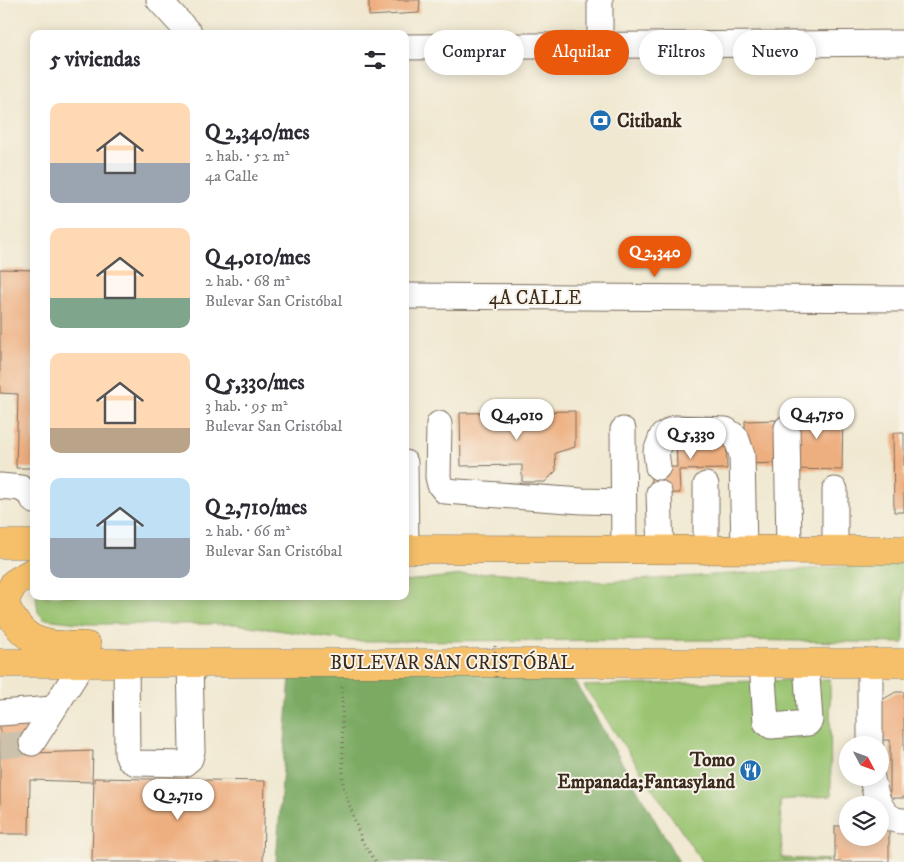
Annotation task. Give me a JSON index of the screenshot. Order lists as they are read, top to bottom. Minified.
{"streets":{"main road":["BULEVAR SAN CRISTÓBAL"],"street":["4A CALLE"]},"places":{"bank":["Citibank"],"restaurant":["Tomo Empanada;Fantasyland"]},"north":"bottom right","page":{"chip":["Comprar","Alquilar","Filtros","Nuevo"],"heading":"5 viviendas","list":[{"name":"Q 2,340/mes","note":"2 hab. · 52 m² · 4a Calle"},{"name":"Q 4,010/mes","note":"2 hab. · 68 m² · Bulevar San Cristóbal"},{"name":"Q 5,330/mes","note":"3 hab. · 95 m² · Bulevar San Cristóbal"},{"name":"Q 2,710/mes","note":"2 hab. · 66 m² · Bulevar San Cristóbal"}],"price":["Q 2,340","Q 4,750","Q 4,010","Q 5,330","Q 2,710"]}}
